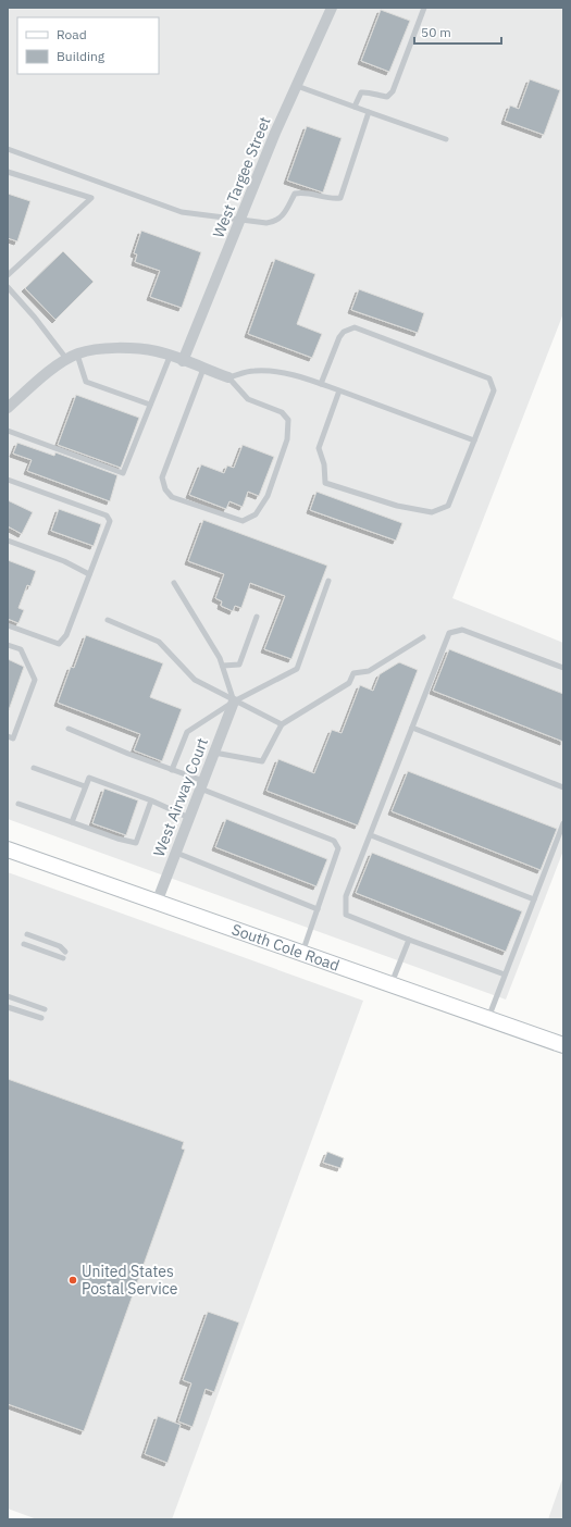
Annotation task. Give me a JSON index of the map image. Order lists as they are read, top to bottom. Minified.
{"streets":{"main road":["South Cole Road"],"street":["West Targee Street","West Airway Court"]},"crossings":[["West Airway Court","South Cole Road"]],"places":["United States Postal Service"],"legend":["Road","Building"],"scale_bar":"50 m"}
